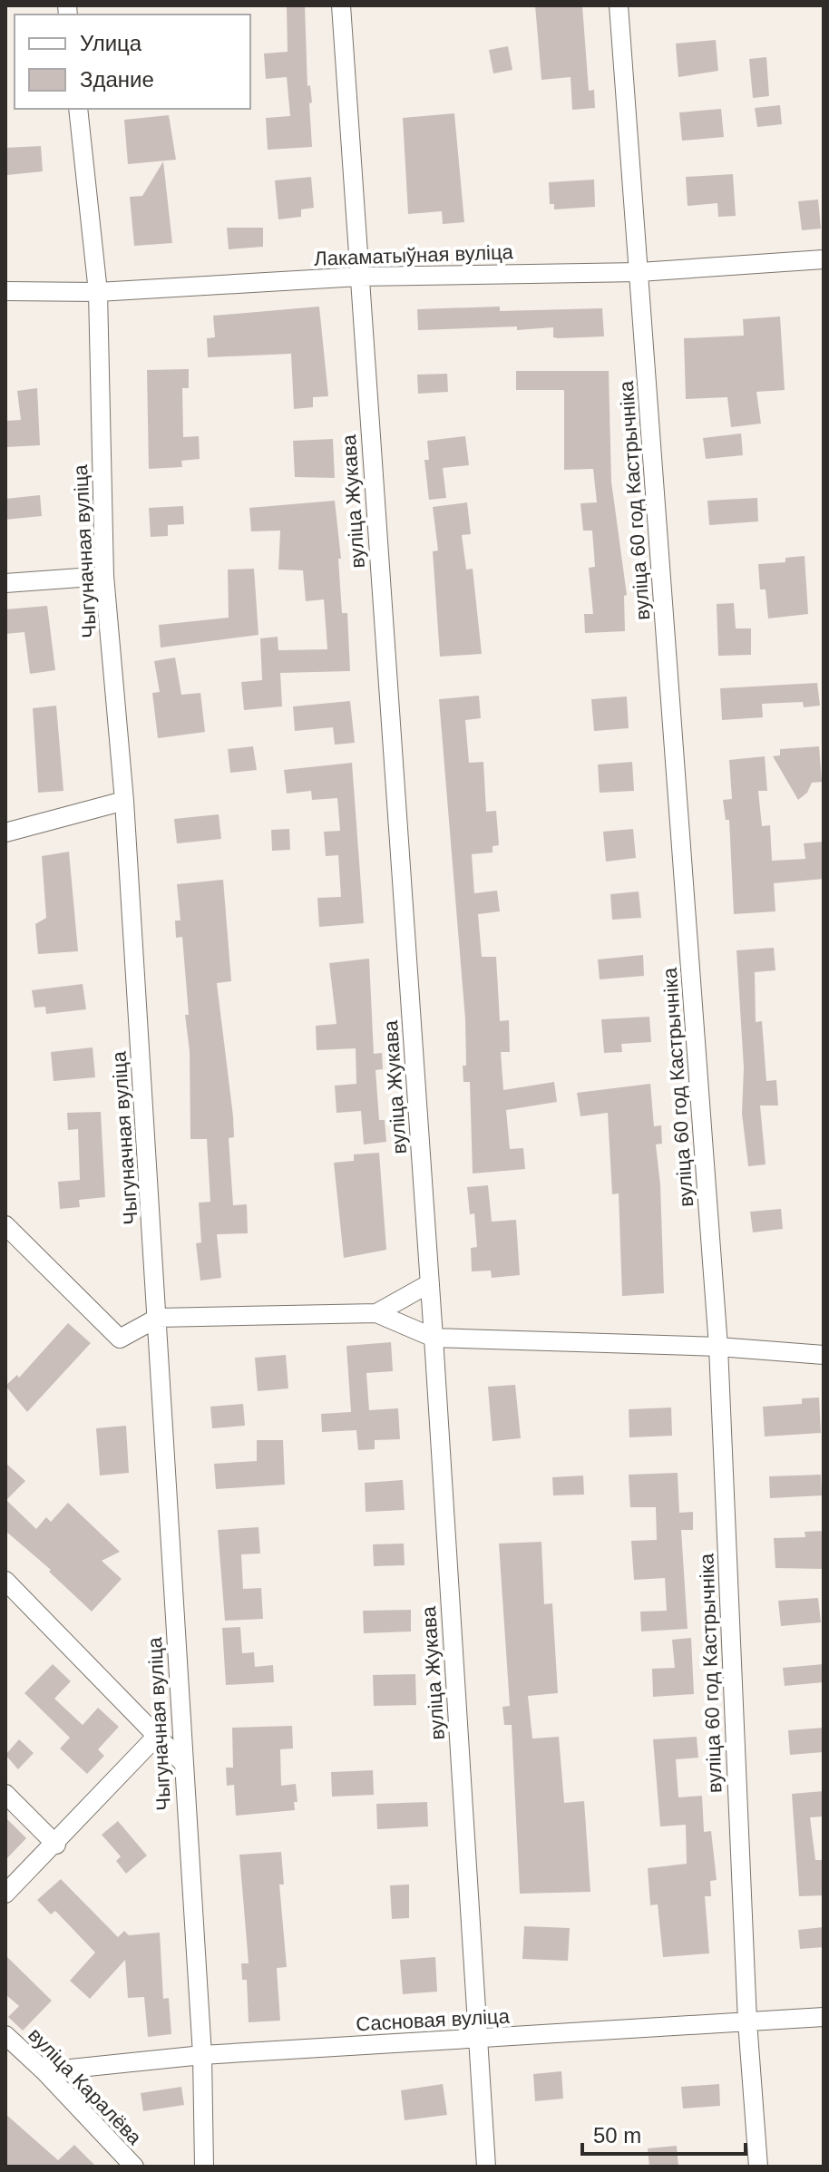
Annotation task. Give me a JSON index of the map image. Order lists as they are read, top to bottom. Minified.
{"streets":{"street":["Лакаматыўная вуліца","вуліца 60 год Кастрычніка","вуліца Жукава","Чыгуначная вуліца","Сасновая вуліца","вуліца Каралёва"]},"crossings":[["Лакаматыўная вуліца","вуліца 60 год Кастрычніка"],["Лакаматыўная вуліца","вуліца Жукава"],["Лакаматыўная вуліца","Чыгуначная вуліца"],["вуліца 60 год Кастрычніка","Сасновая вуліца"],["вуліца Жукава","Сасновая вуліца"],["Чыгуначная вуліца","Сасновая вуліца"],["Сасновая вуліца","вуліца Каралёва"]],"legend":["Улица","Здание"],"scale_bar":"50 m"}
